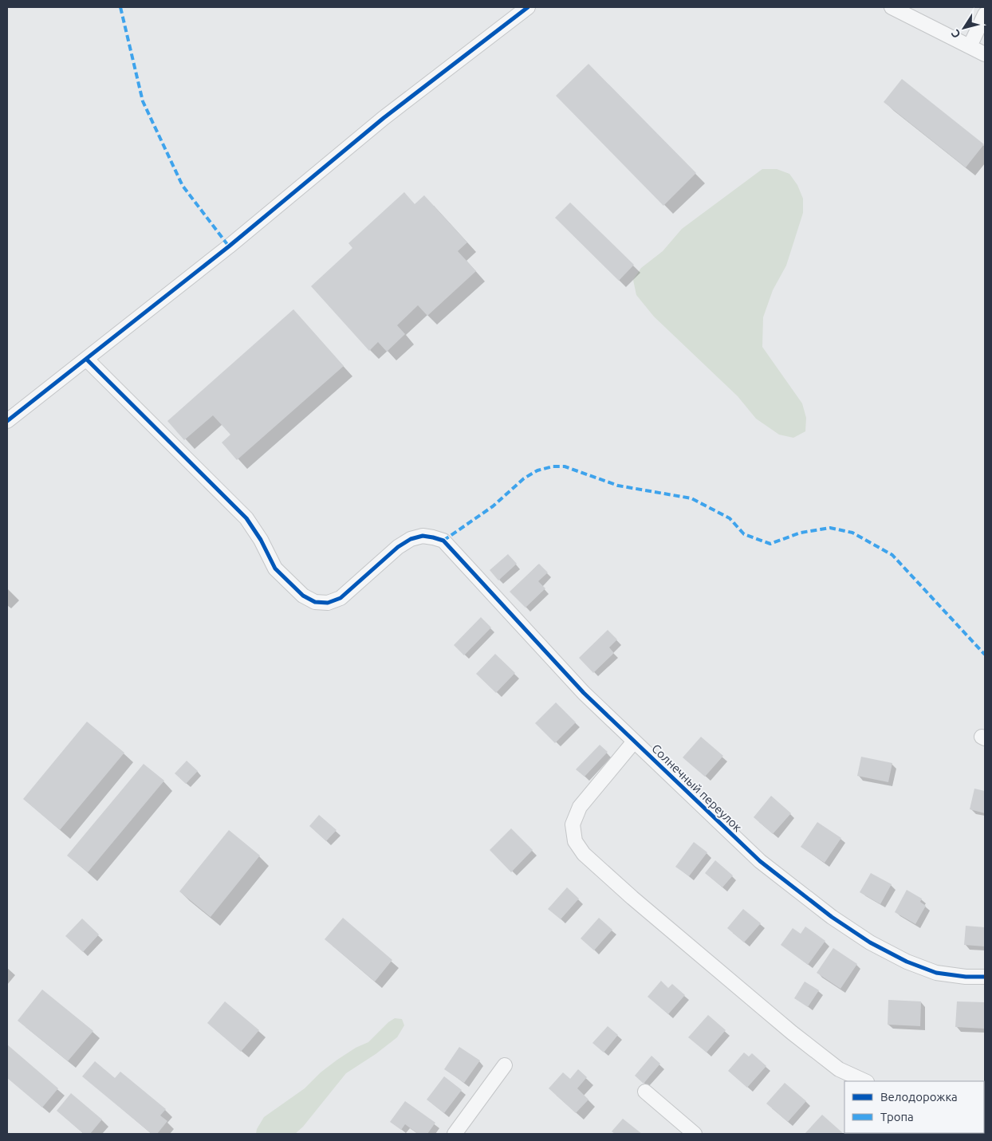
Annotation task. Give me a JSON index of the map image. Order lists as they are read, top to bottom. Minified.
{"streets":{"street":["Солнечный переулок"]},"legend":["Велодорожка","Тропа"],"north":"bottom left"}
